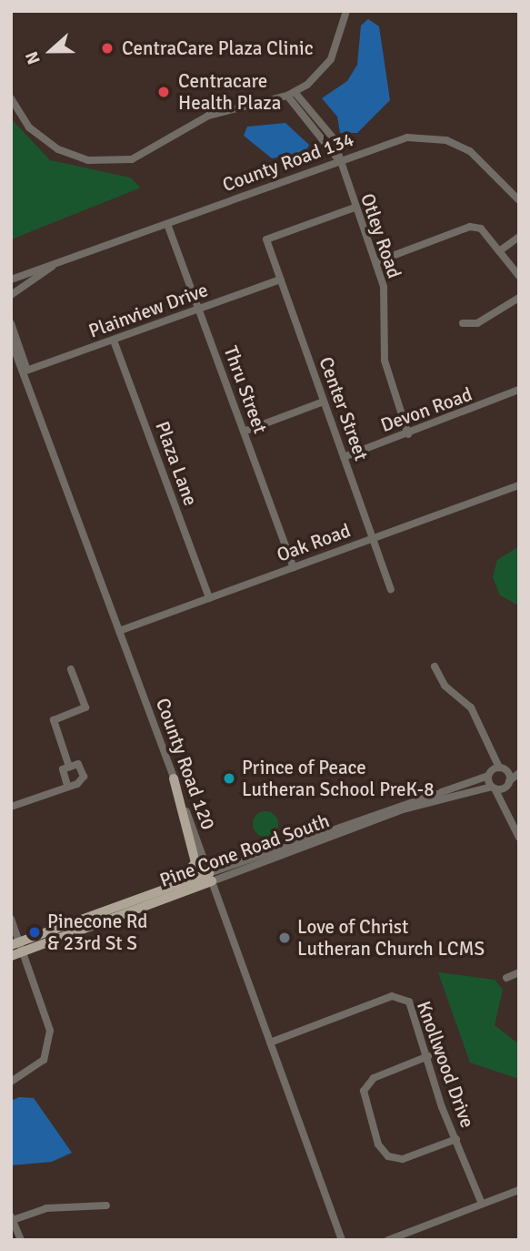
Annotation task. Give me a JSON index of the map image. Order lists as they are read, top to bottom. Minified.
{"streets":{"main road":["Pine Cone Road South"],"street":["County Road 134","Otley Road","Plainview Drive","Thru Street","Center Street","Devon Road","Plaza Lane","Oak Road","County Road 120","Knollwood Drive"]},"crossings":[["County Road 134","Otley Road"],["County Road 134","Thru Street"],["Otley Road","Center Street"],["Otley Road","Devon Road"],["Plainview Drive","Thru Street"],["Plainview Drive","Center Street"],["Plainview Drive","Plaza Lane"],["Plainview Drive","County Road 120"],["Thru Street","Oak Road"],["Center Street","Devon Road"],["Center Street","Oak Road"],["Plaza Lane","Oak Road"],["Oak Road","County Road 120"],["County Road 120","Pine Cone Road South"],["County Road 120","Knollwood Drive"]],"places":["CentraCare Plaza Clinic","Centracare Health Plaza","Prince of Peace Lutheran School PreK-8","Pinecone Rd & 23rd St S","Love of Christ Lutheran Church LCMS"],"north":"left"}
